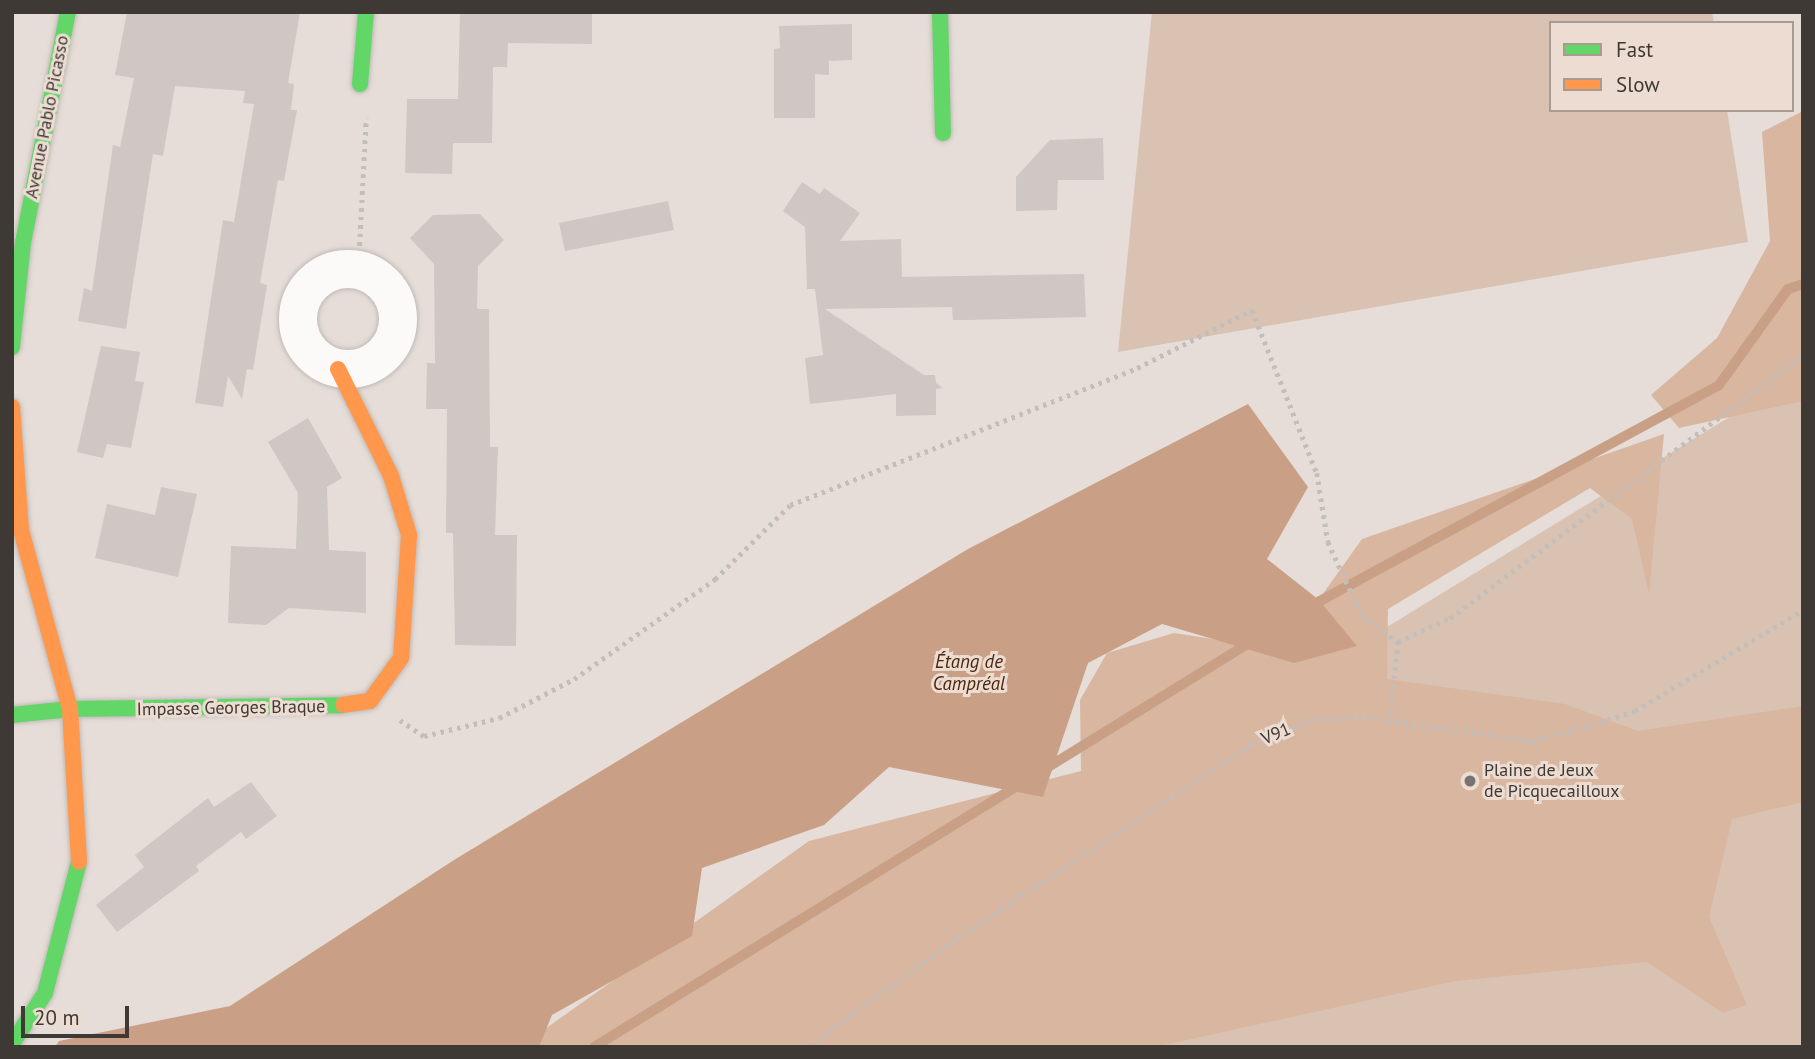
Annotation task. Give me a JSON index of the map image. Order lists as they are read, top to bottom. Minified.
{"streets":{"street":["Avenue Pablo Picasso","Impasse Georges Braque"],"path":["V91"]},"water":["Étang de Campréal"],"places":["Plaine de Jeux de Picquecailloux"],"legend":["Fast","Slow"],"scale_bar":"20 m"}
